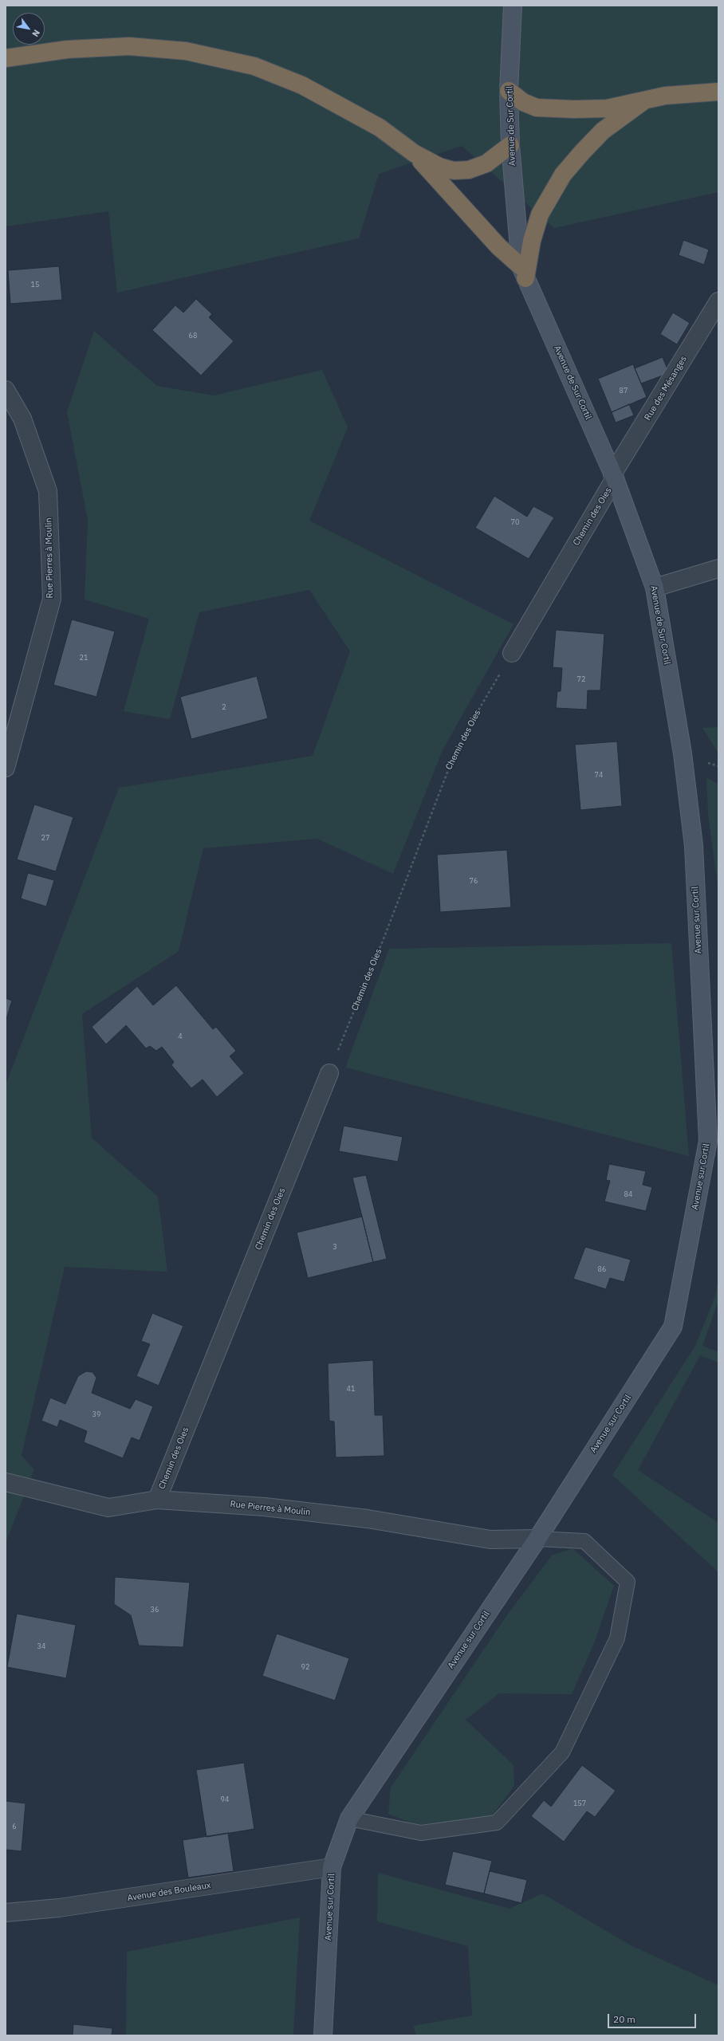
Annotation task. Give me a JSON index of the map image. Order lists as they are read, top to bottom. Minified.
{"streets":{"main road":["Avenue de Sur Cortil","Avenue sur Cortil"],"street":["Rue des Mésanges","Chemin des Oies","Rue Pierres à Moulin","Avenue des Bouleaux"]},"crossings":[["Avenue de Sur Cortil","Rue des Mésanges"],["Avenue de Sur Cortil","Chemin des Oies"],["Avenue de Sur Cortil","Avenue sur Cortil"],["Rue des Mésanges","Chemin des Oies"],["Chemin des Oies","Rue Pierres à Moulin"],["Rue Pierres à Moulin","Avenue sur Cortil"],["Avenue sur Cortil","Avenue des Bouleaux"]],"house_numbers":["15","68","87","70","21","72","2","74","27","76","4","84","3","86","41","39","36","34","92","94","157","6"],"scale_bar":"20 m","north":"bottom right"}
